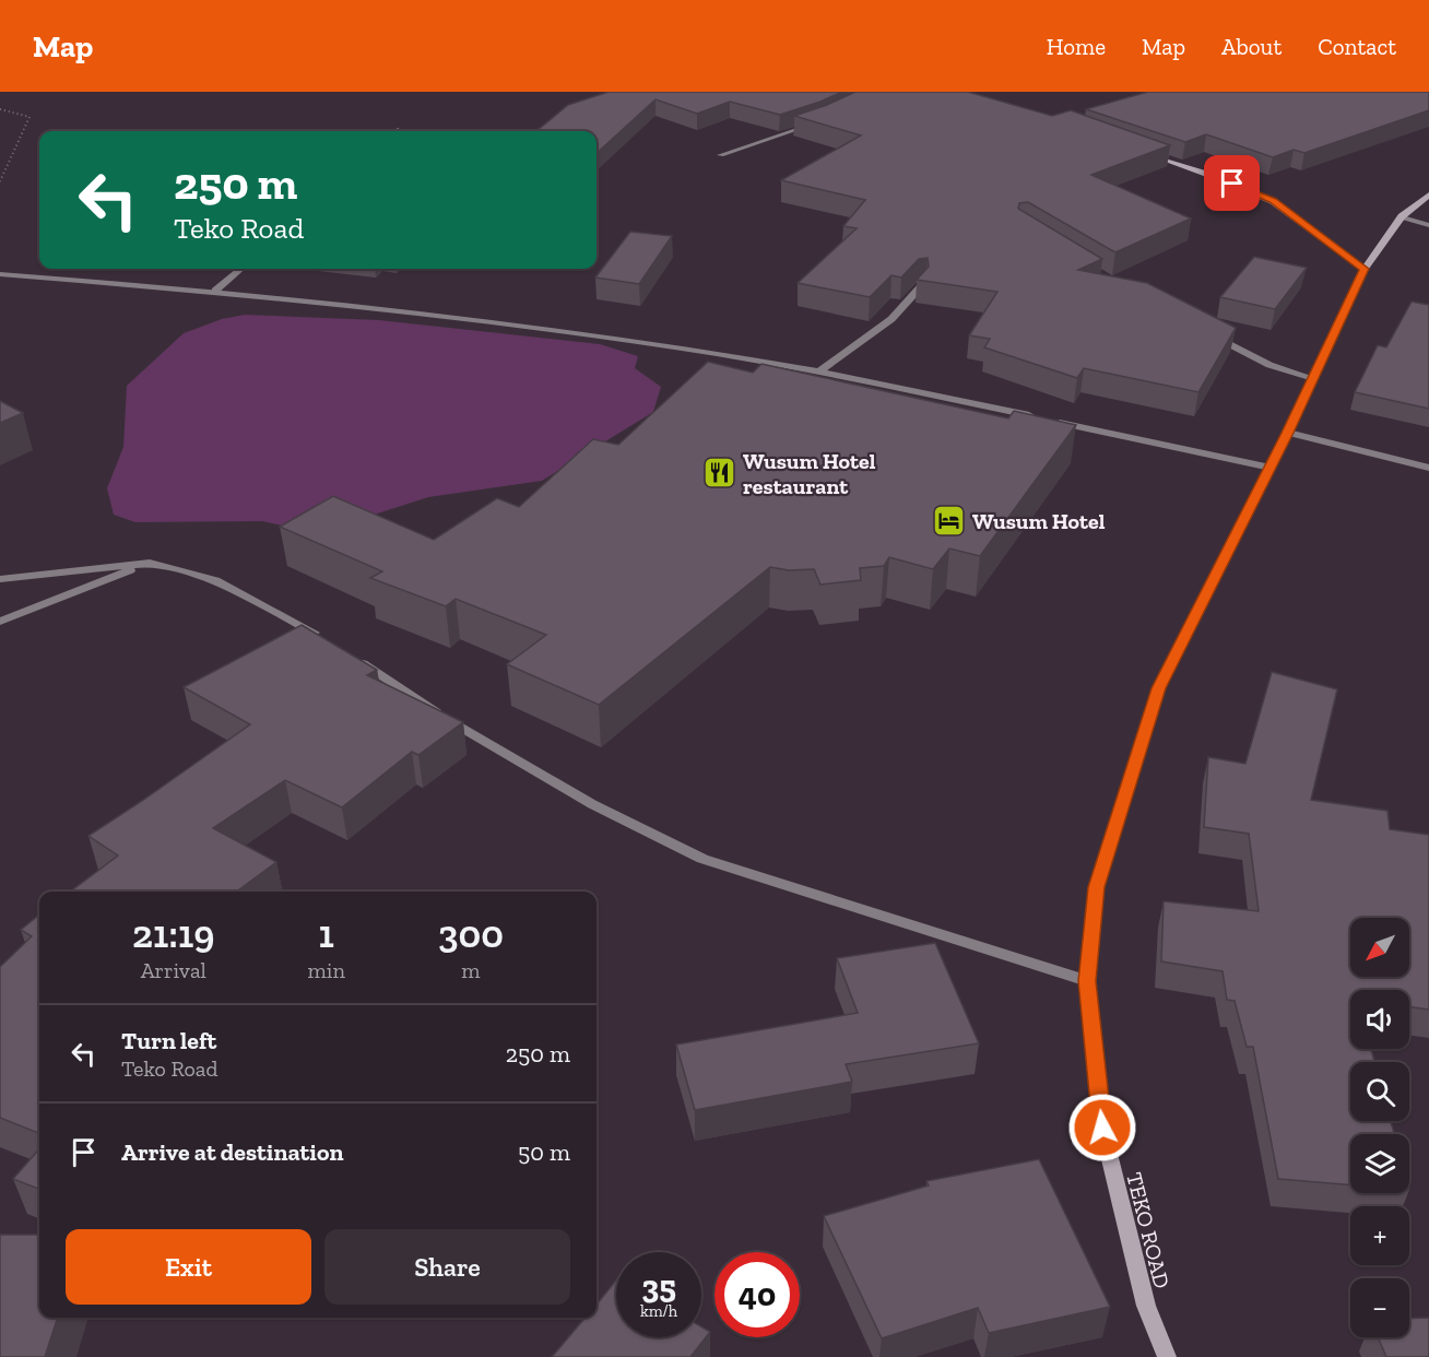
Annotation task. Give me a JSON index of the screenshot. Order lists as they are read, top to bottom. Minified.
{"streets":{"street":["TEKO ROAD"]},"places":{"restaurant":["Wusum Hotel restaurant"],"hotel":["Wusum Hotel"]},"north":"bottom left","page":{"header":"Map","nav":["Home","Map","About","Contact"],"turn":["250 m","Teko Road"],"eta":["21:19","Arrival","1","min","300","m"],"map_buttons":["+","−"],"list":[{"name":"Turn left","note":"Teko Road","value":"250 m"},{"name":"Arrive at destination","value":"50 m"}],"buttons":["Exit","Share"],"speed":"35 km/h","limit":"40"}}
